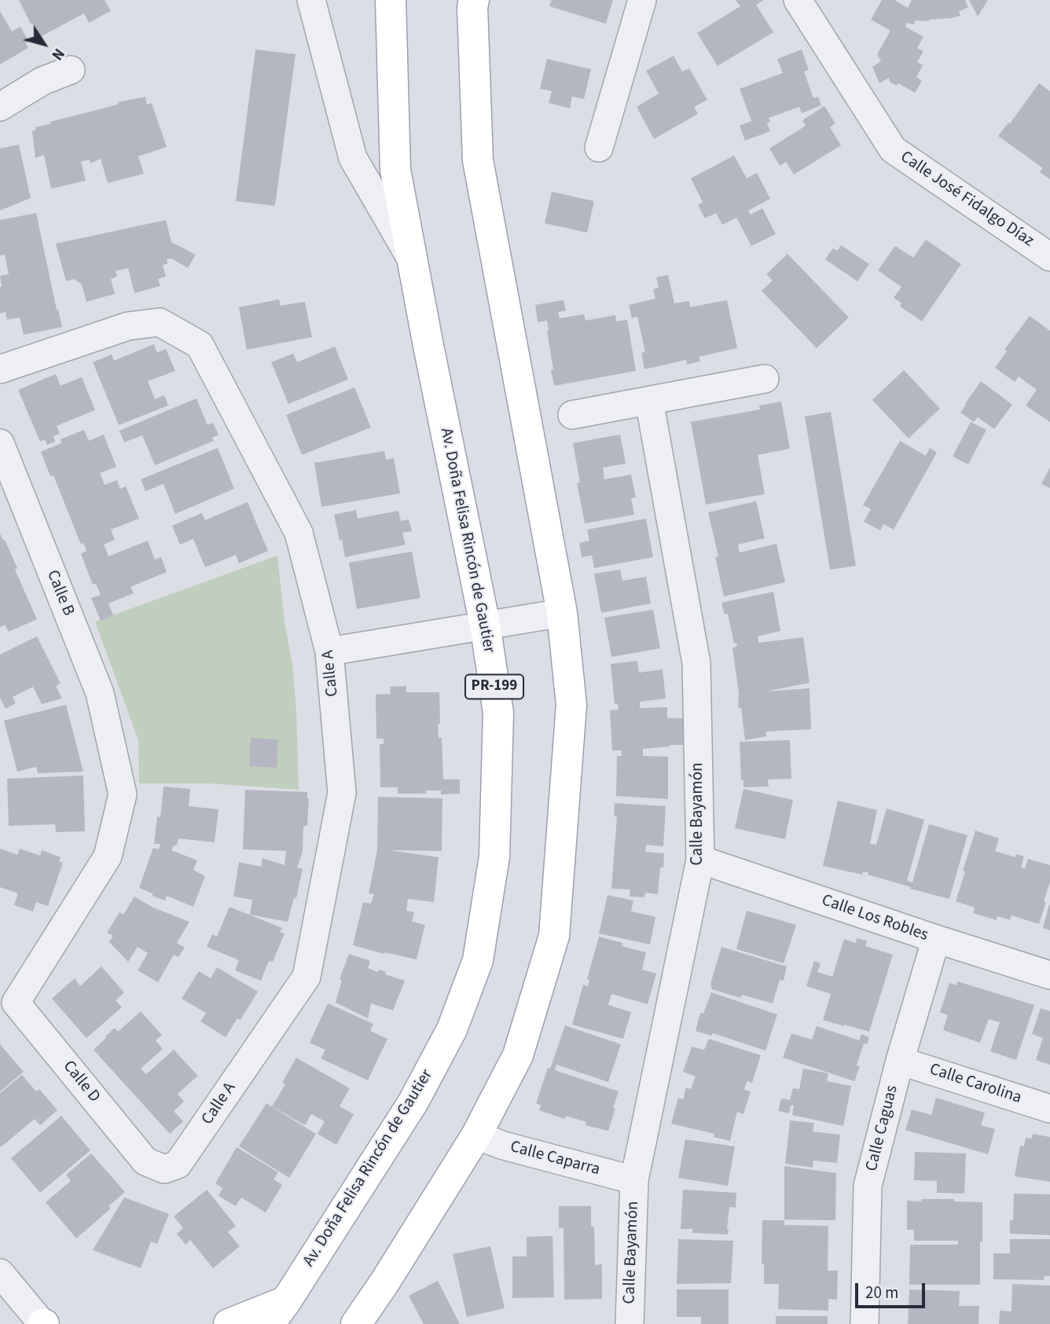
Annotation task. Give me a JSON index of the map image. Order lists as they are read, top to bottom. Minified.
{"streets":{"main road":["Av. Doña Felisa Rincón de Gautier","PR-199"],"street":["Calle José Fidalgo Díaz","Calle B","Calle A","Calle Bayamón","Calle Los Robles","Calle D","Calle Carolina","Calle Caguas","Calle Caparra"]},"crossings":[["Calle B","Calle D"],["Calle A","Calle D"],["Calle Bayamón","Calle Los Robles"],["Calle Bayamón","Calle Caparra"],["Calle Los Robles","Calle Caguas"],["Calle Carolina","Calle Caguas"]],"scale_bar":"20 m","north":"bottom right"}
